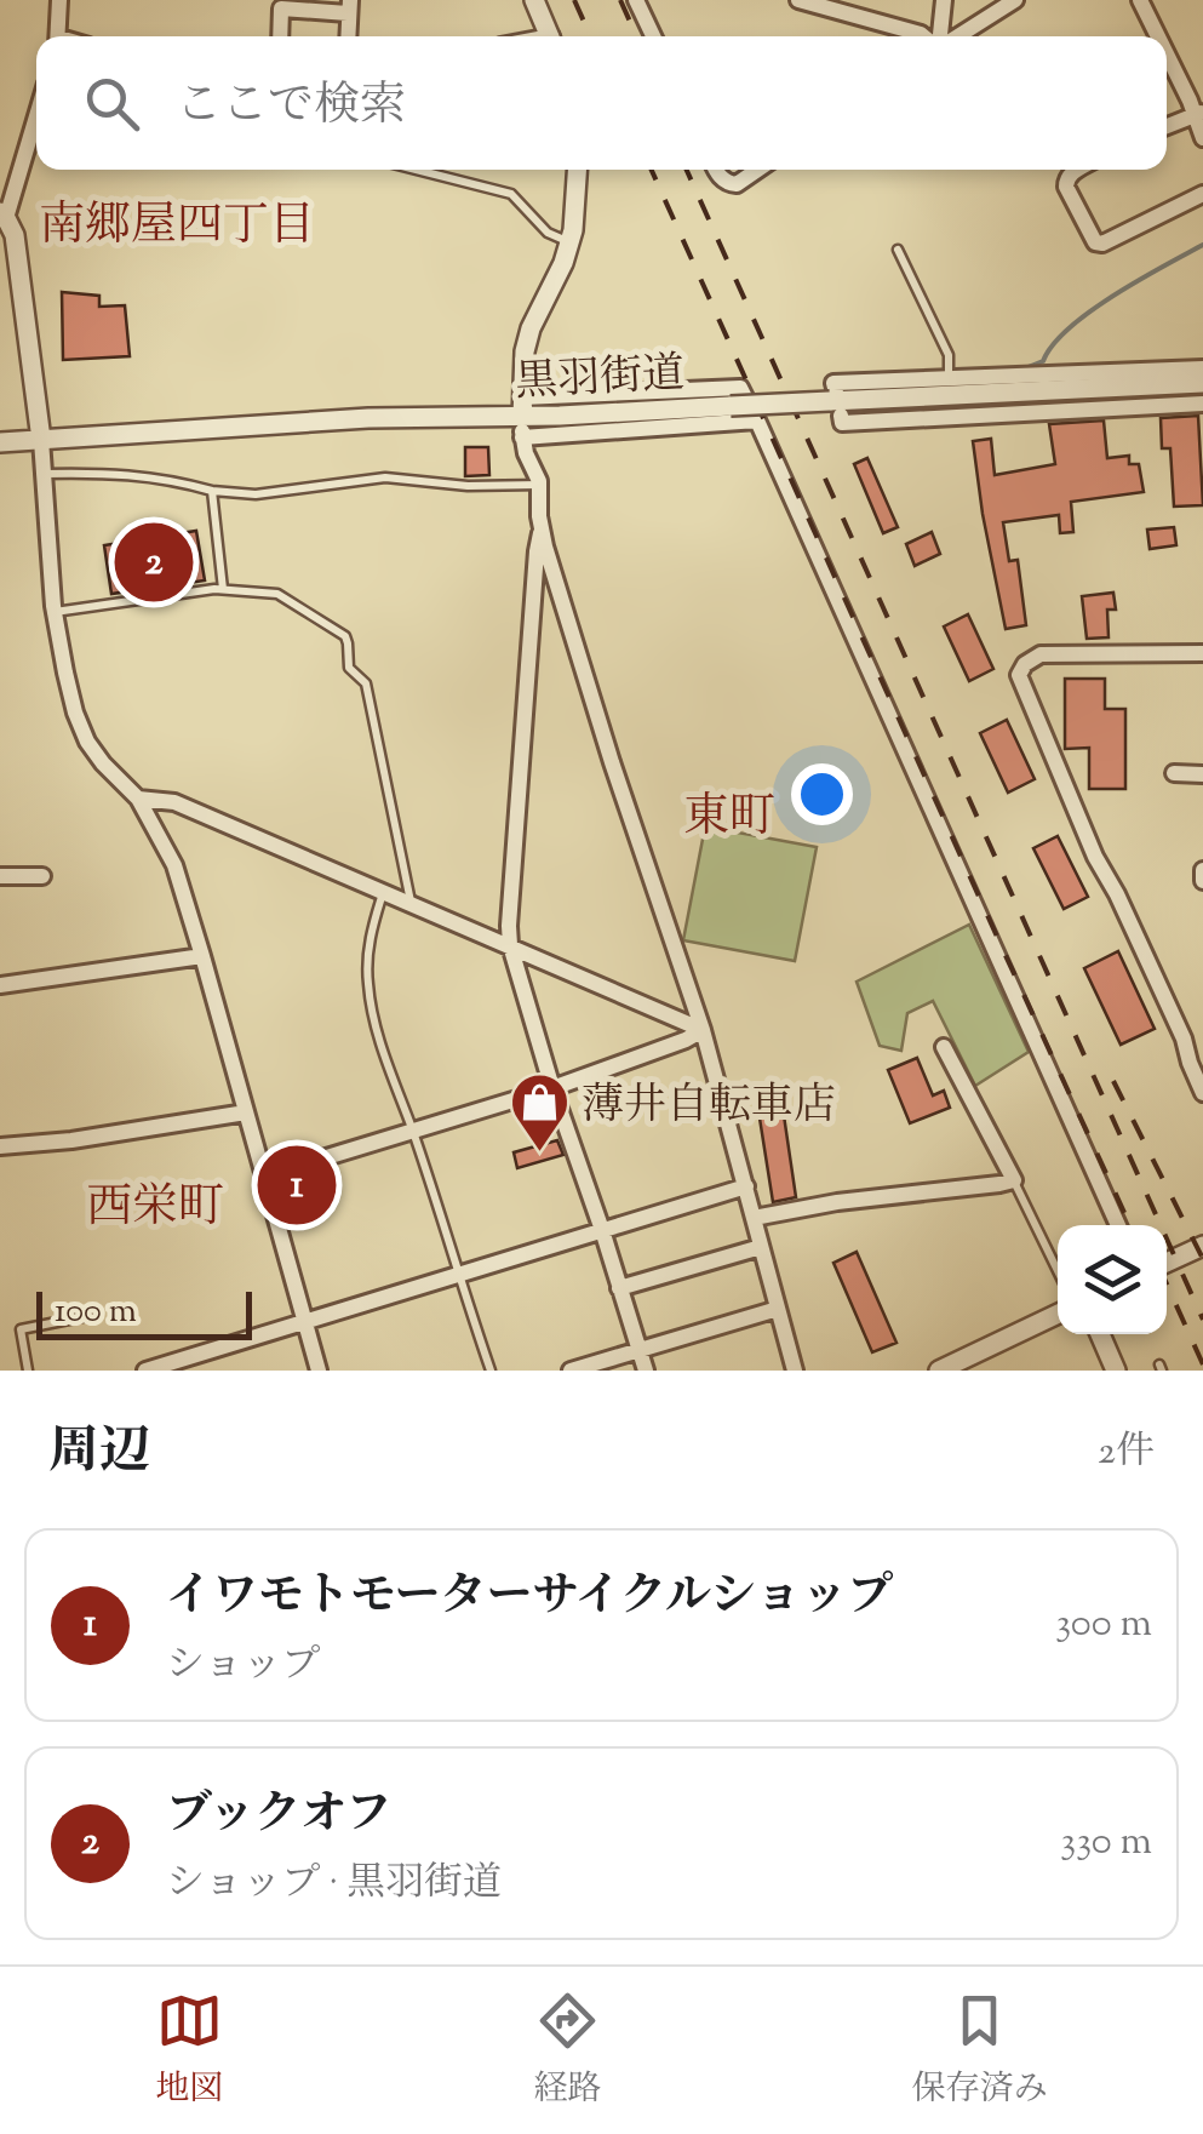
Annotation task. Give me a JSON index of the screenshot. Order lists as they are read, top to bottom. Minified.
{"streets":{"street":["黒羽街道"]},"districts":["南郷屋四丁目","東町","西栄町"],"places":{"shop":["薄井自転車店"]},"scale_bar":"100 m","page":{"search":"ここで検索","pins":["2","1"],"scale":"100 m","heading":["周辺","2件"],"list":[{"mark":"1","name":"イワモトモーターサイクルショップ","note":"ショップ","value":"300 m"},{"mark":"2","name":"ブックオフ","note":"ショップ · 黒羽街道","value":"330 m"}],"nav":["地図","経路","保存済み"]}}
